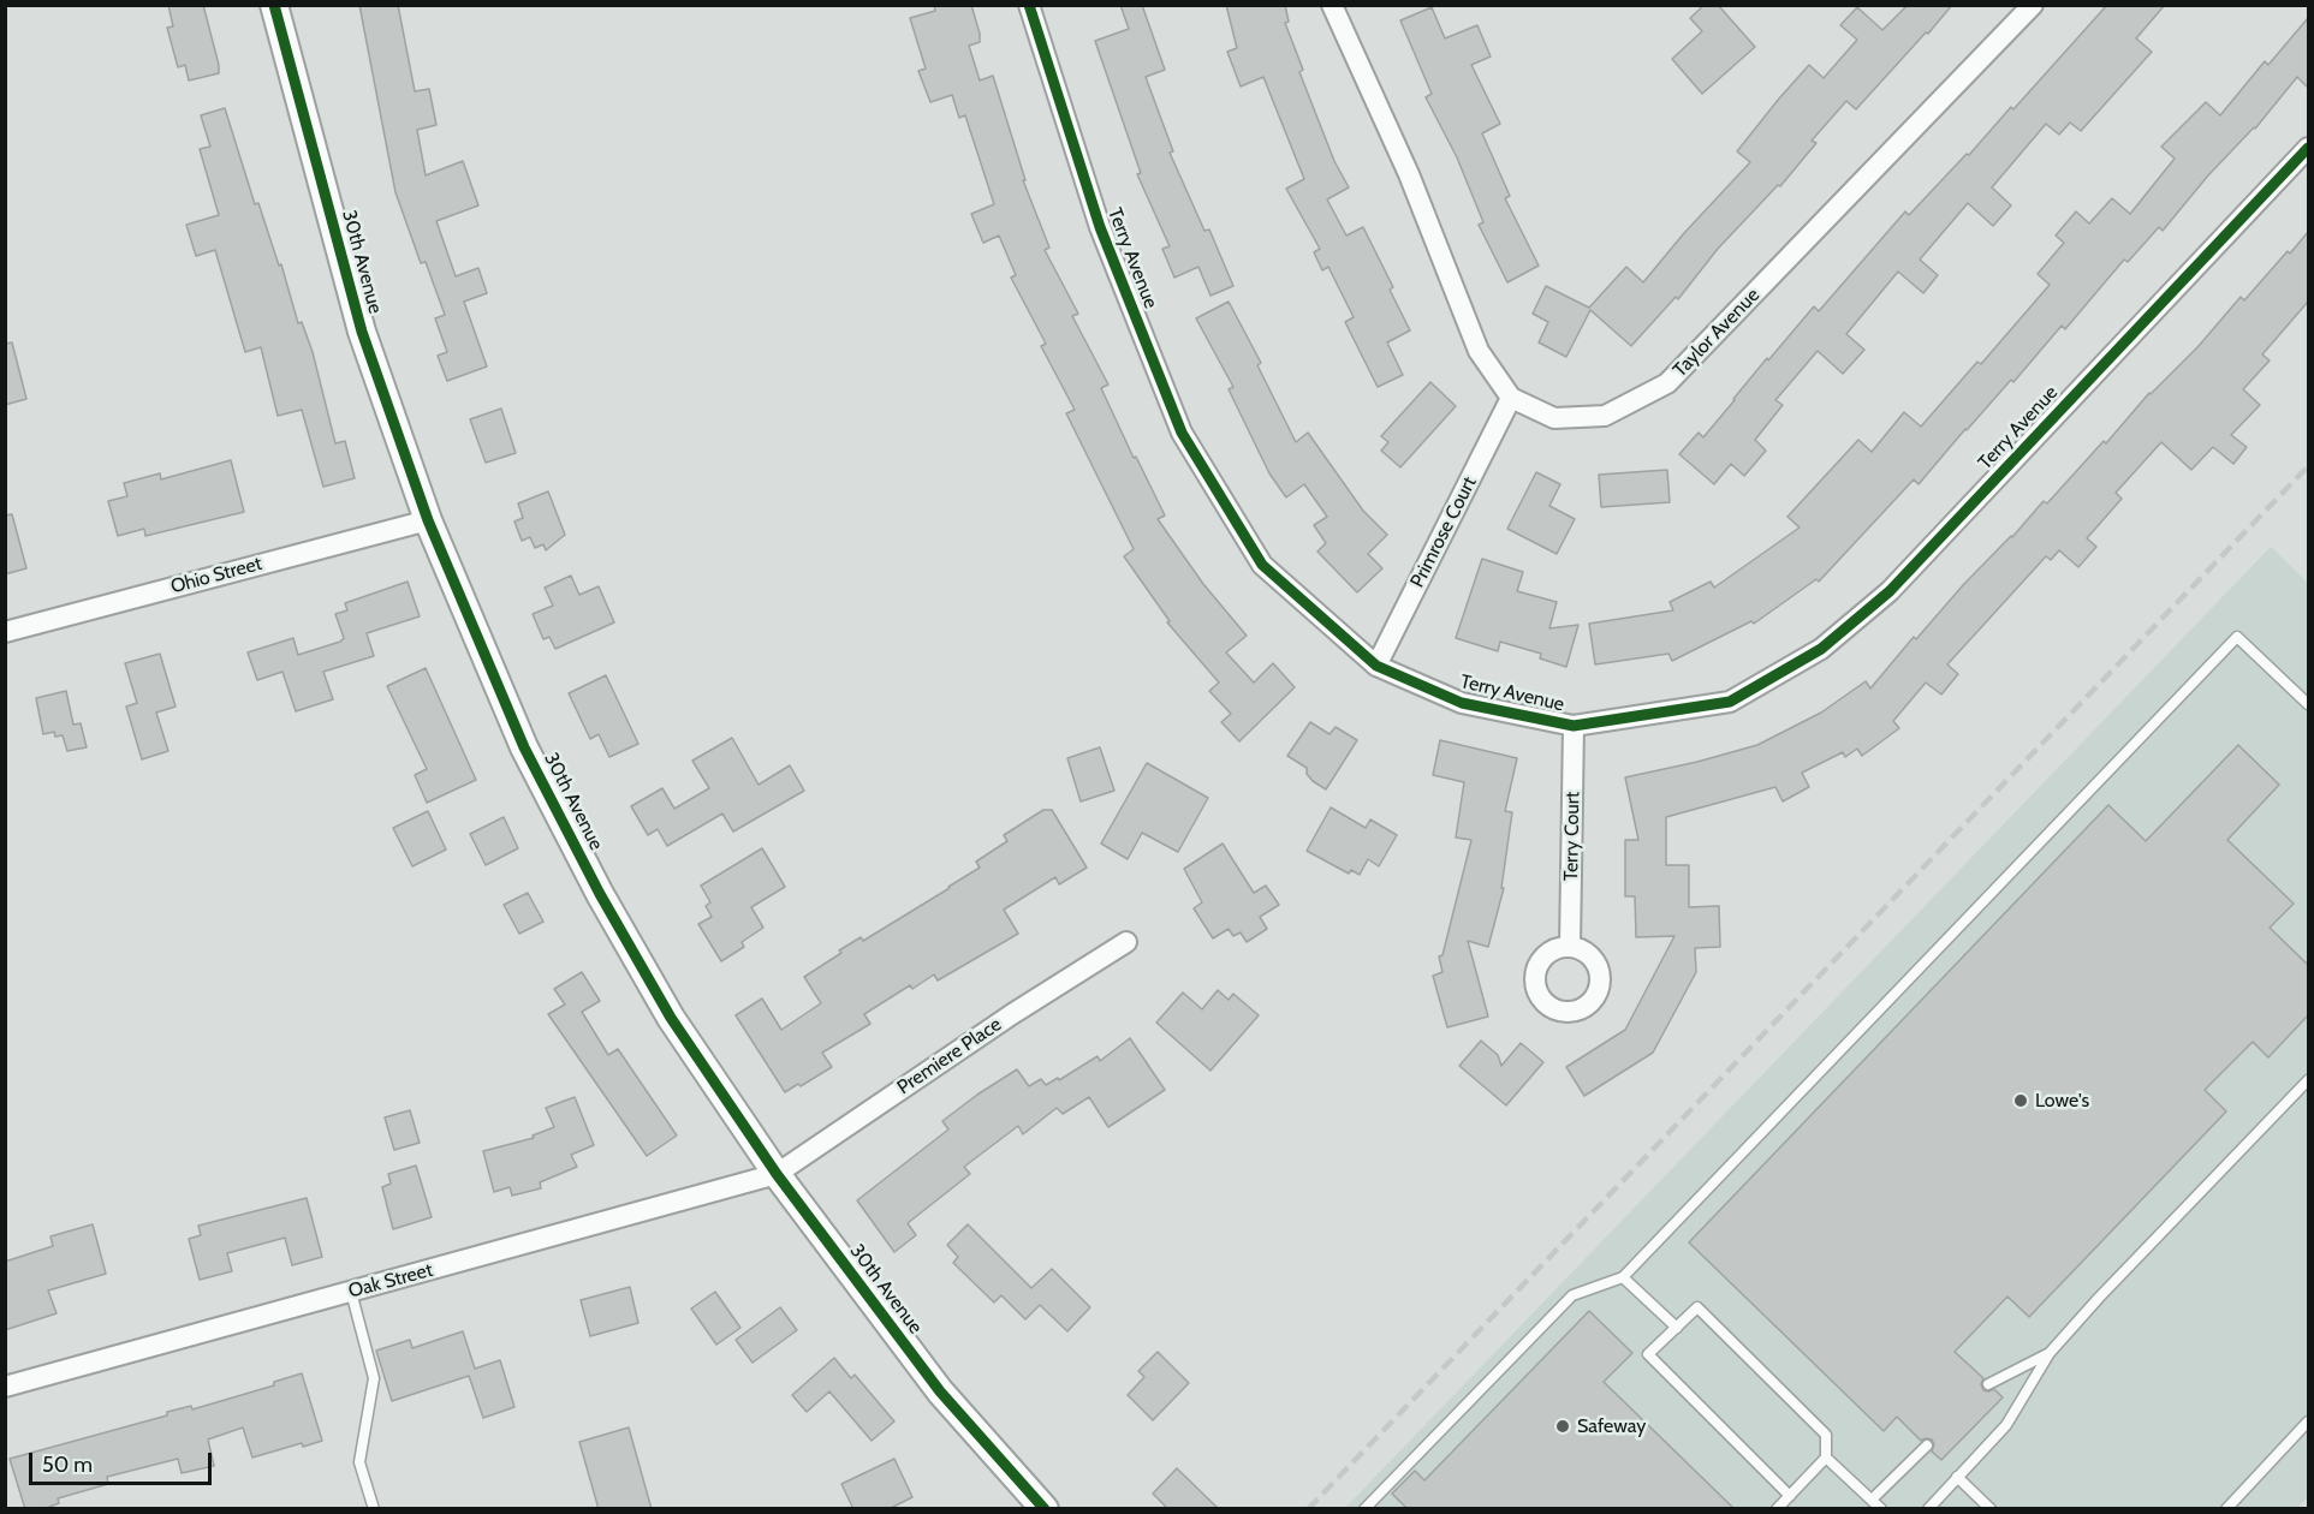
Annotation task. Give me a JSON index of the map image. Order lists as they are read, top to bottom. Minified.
{"streets":{"street":["Terry Avenue","30th Avenue","Taylor Avenue","Primrose Court","Ohio Street","Terry Court","Premiere Place","Oak Street"]},"crossings":[["Terry Avenue","Primrose Court"],["Terry Avenue","Terry Court"],["30th Avenue","Ohio Street"],["30th Avenue","Premiere Place"],["30th Avenue","Oak Street"],["Taylor Avenue","Primrose Court"],["Premiere Place","Oak Street"]],"places":["Lowe's","Safeway"],"scale_bar":"50 m"}
